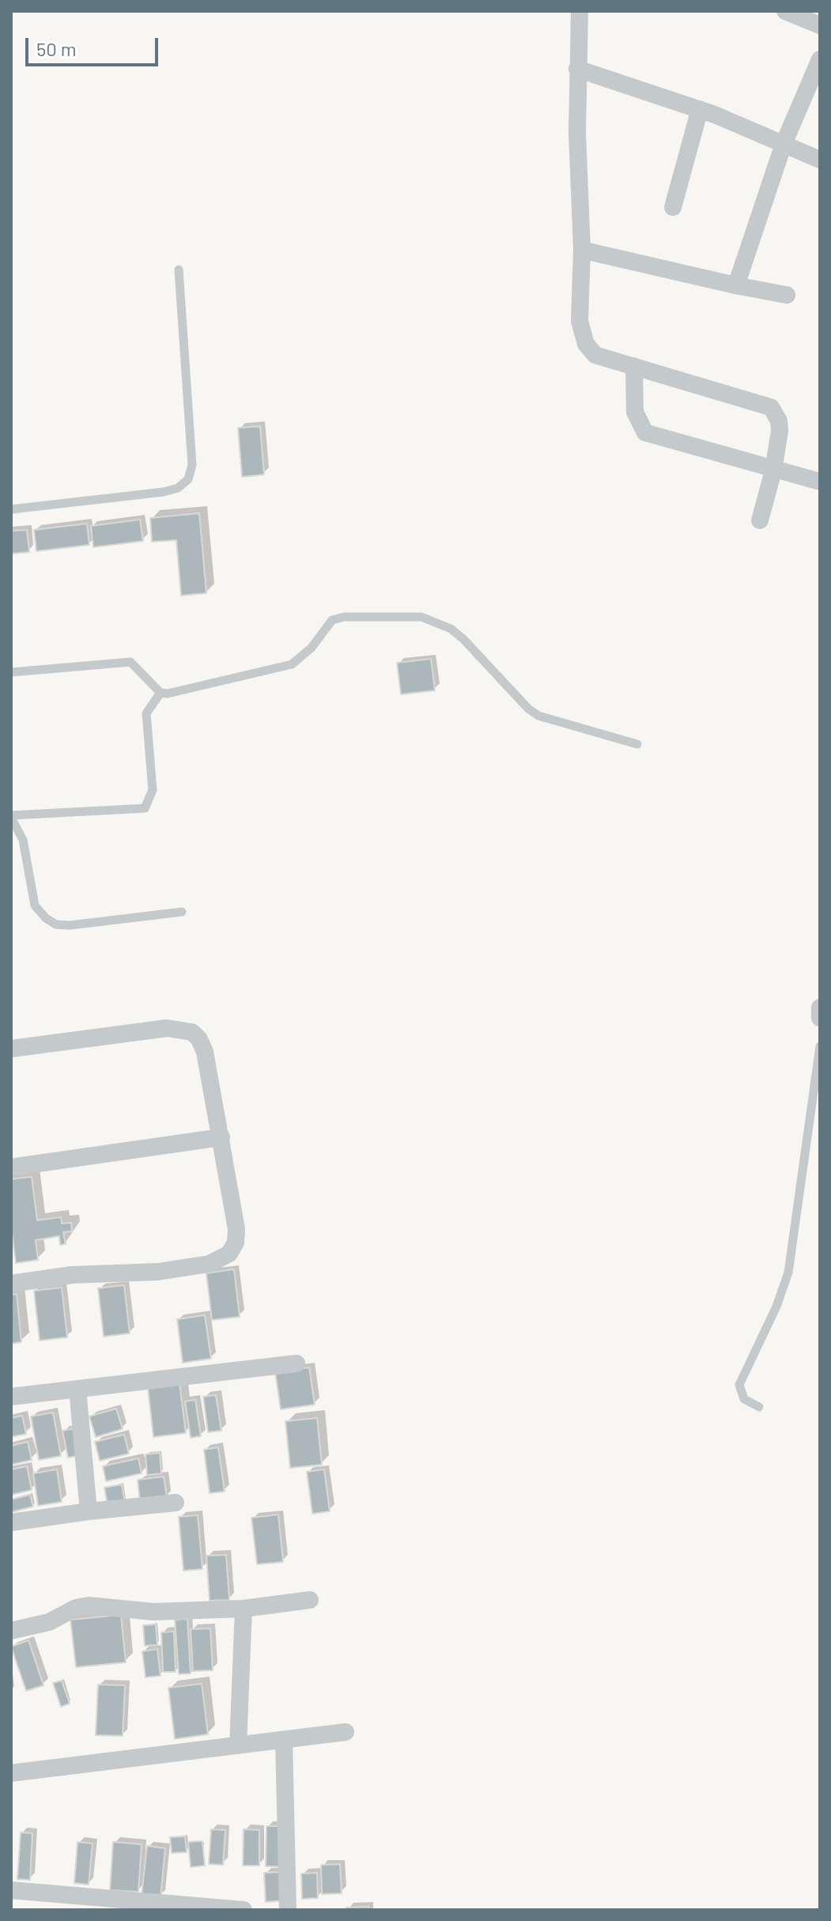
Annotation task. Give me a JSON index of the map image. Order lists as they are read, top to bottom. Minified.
{"scale_bar":"50 m"}
